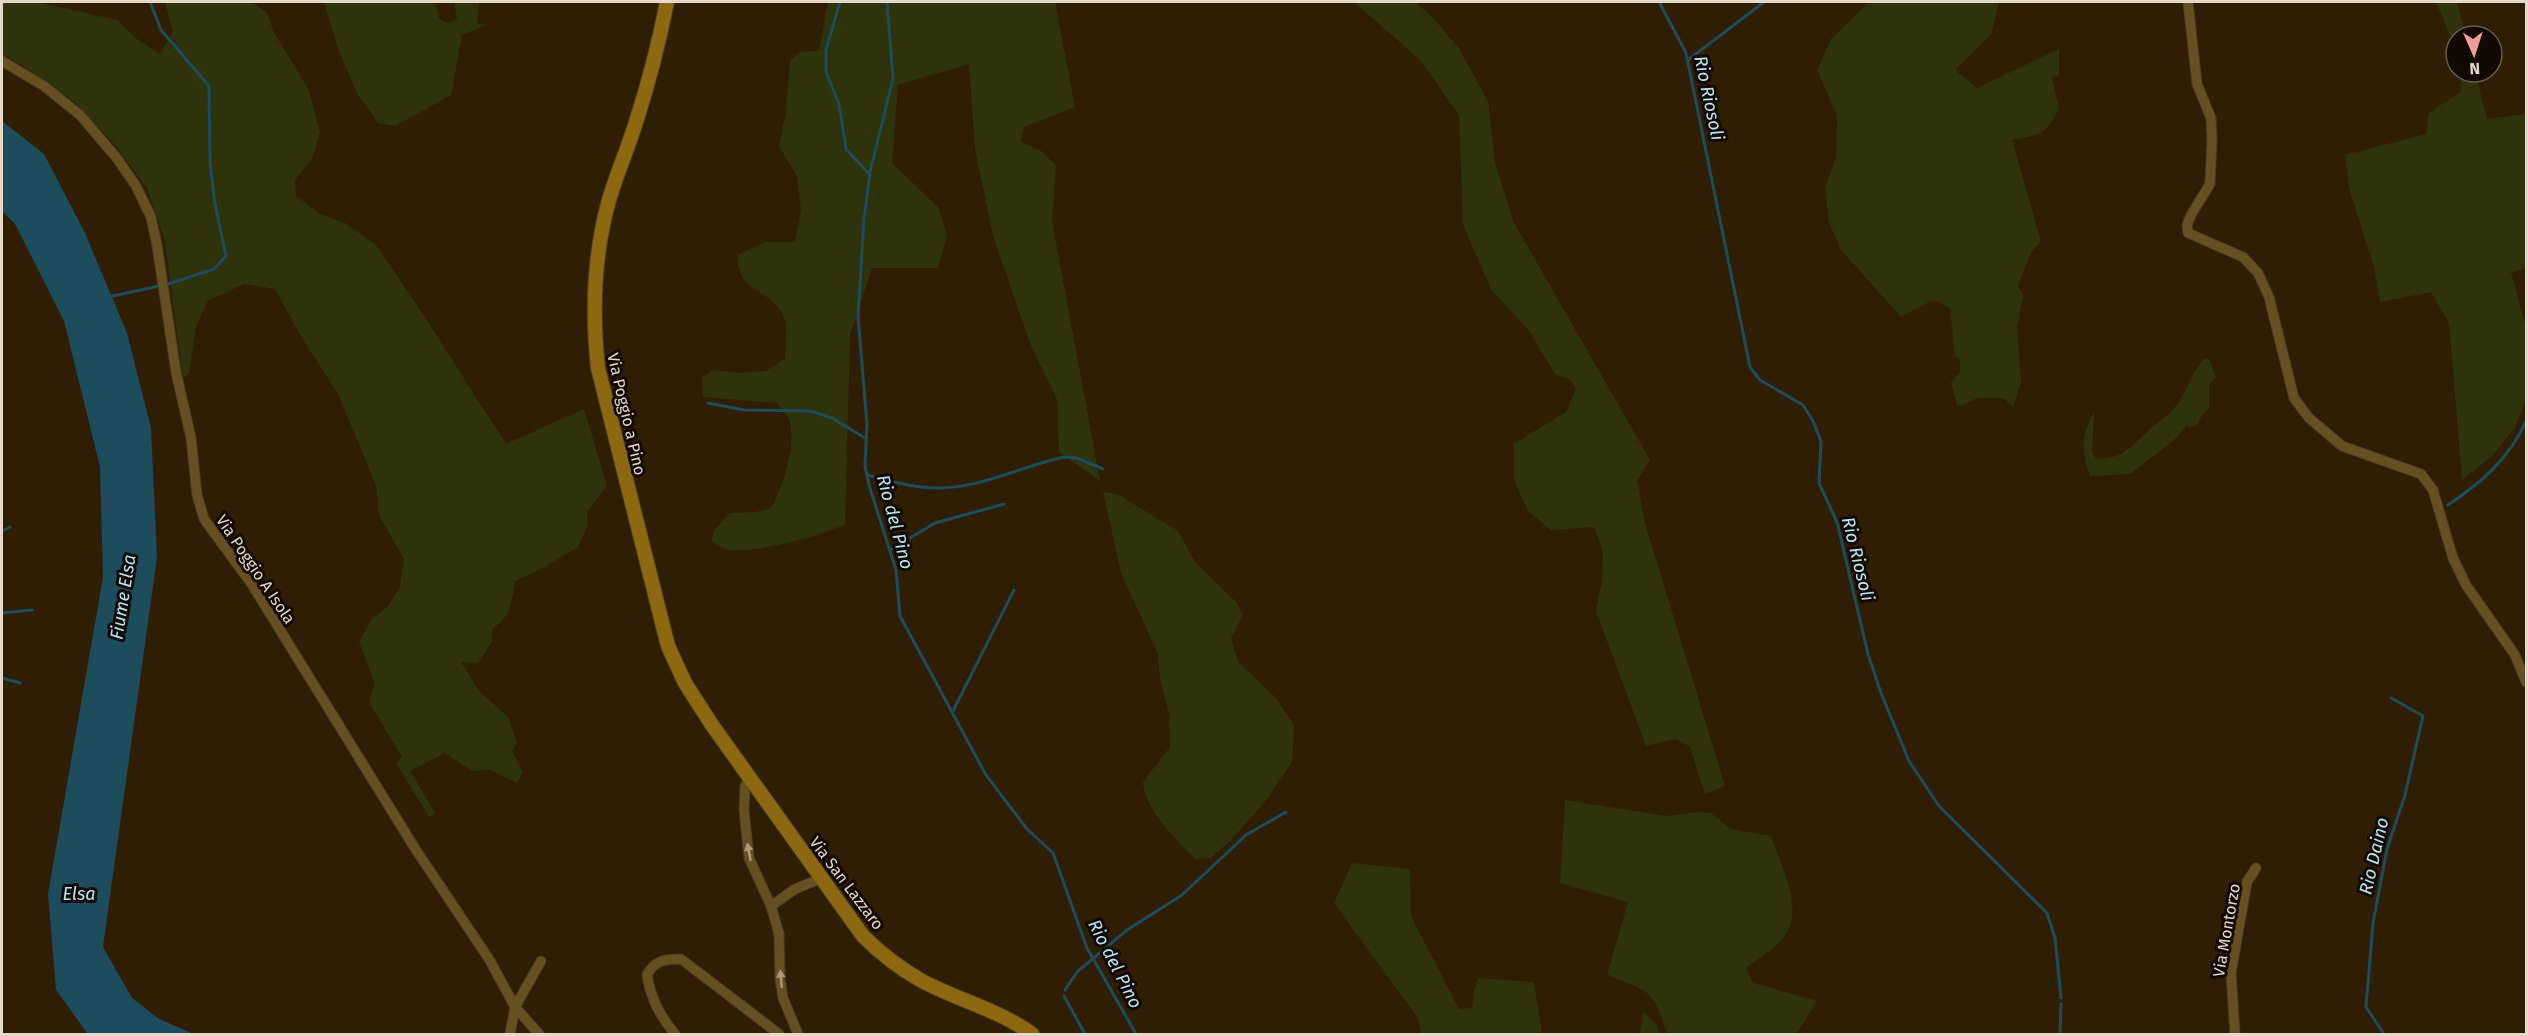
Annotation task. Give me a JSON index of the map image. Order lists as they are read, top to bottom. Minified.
{"streets":{"street":["Via Poggio a Pino","Via Poggio A Isola","Via San Lazzaro","Via Montorzo"]},"crossings":[["Via Poggio a Pino","Via San Lazzaro"]],"water":["Rio Riosoli","Rio del Pino","Fiume Elsa","Rio Daino","Elsa"],"north":"bottom"}
